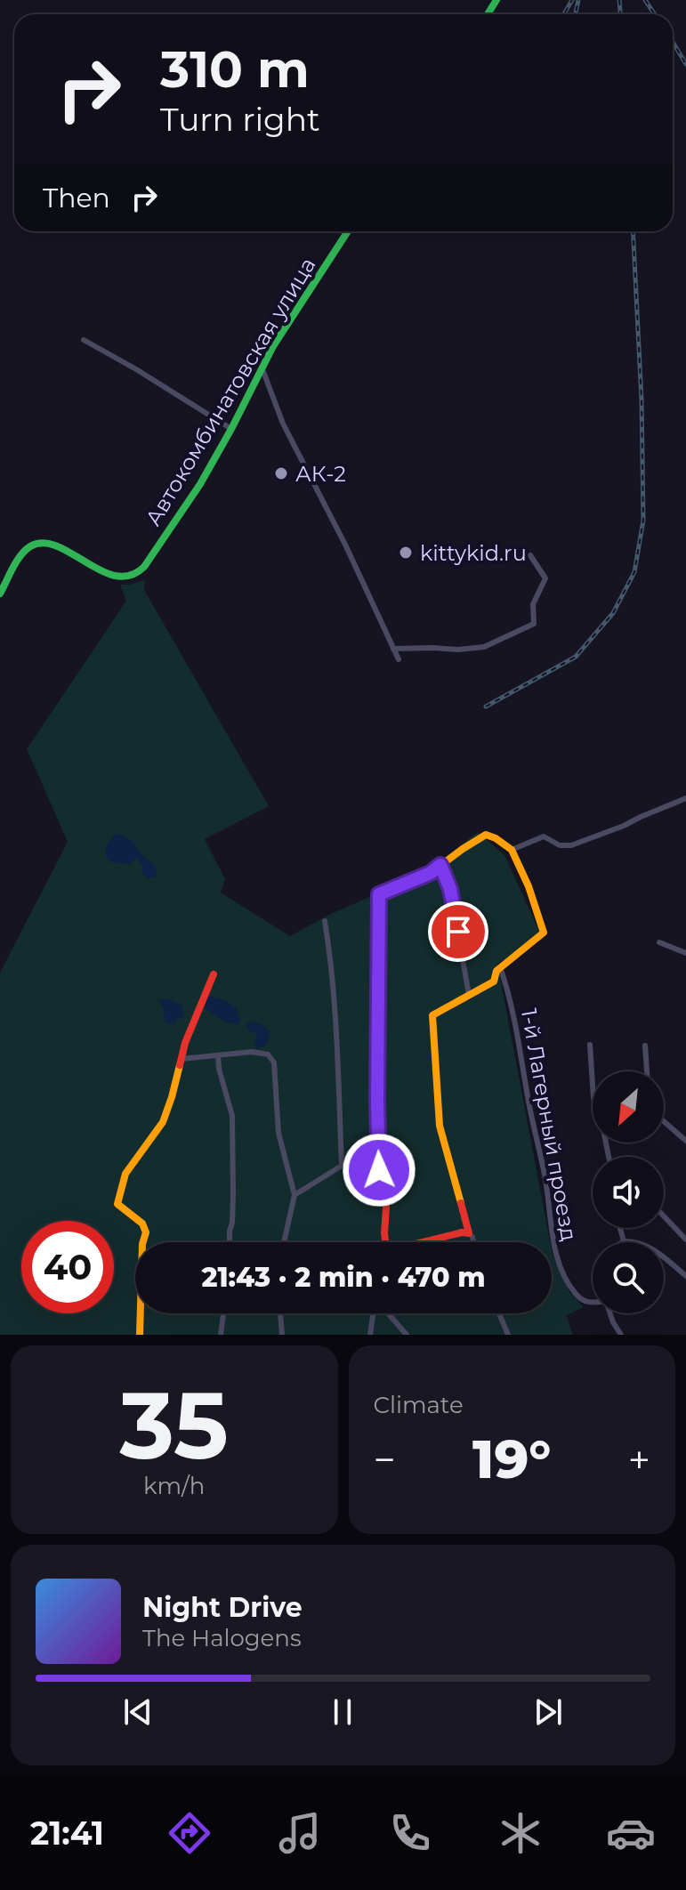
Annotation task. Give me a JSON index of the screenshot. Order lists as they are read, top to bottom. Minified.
{"streets":{"street":["Автокомбинатовская улица","1-й Лагерный проезд"]},"places":["АК-2","kittykid.ru"],"north":"bottom left","page":{"turn":["310 m","Turn right"],"then":"Then","limit":"40","trip":"21:43 · 2 min · 470 m","tile":[["35","km/h"],"Climate"],"heat":["−","19°","+"],"song":["Night Drive","The Halogens"],"tabs":"21:41"}}
